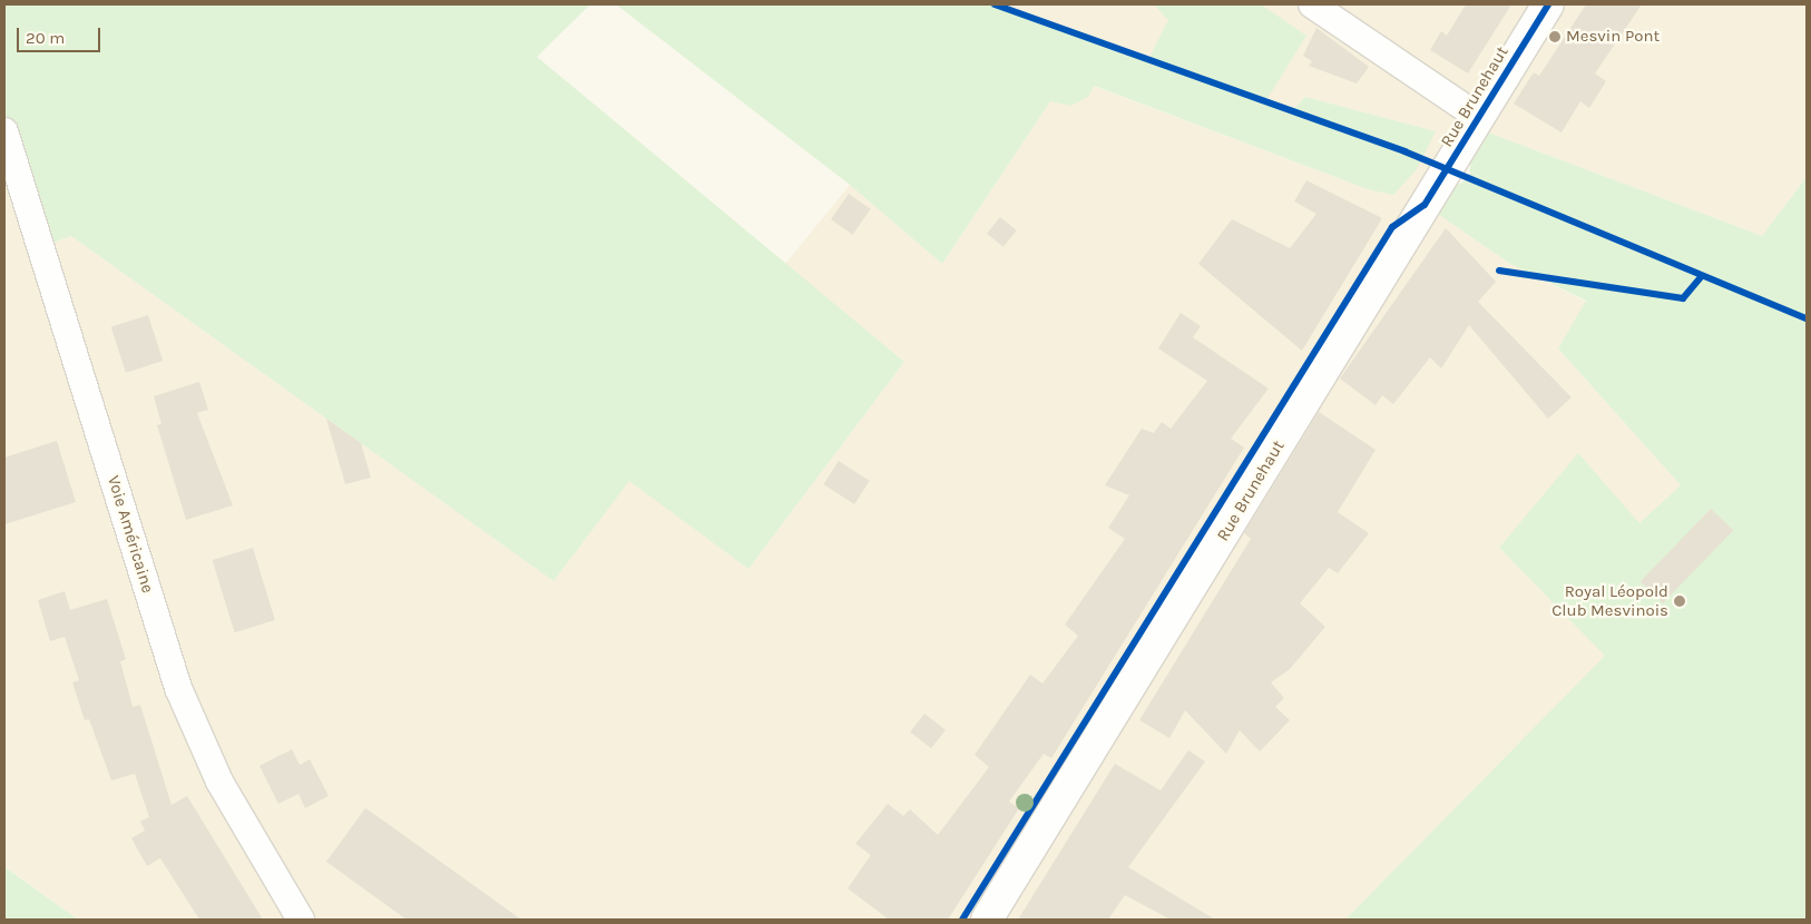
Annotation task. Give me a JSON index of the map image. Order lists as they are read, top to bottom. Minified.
{"streets":{"street":["Rue Brunehaut","Voie Américaine"]},"places":["Mesvin Pont","Royal Léopold Club Mesvinois"],"scale_bar":"20 m"}
